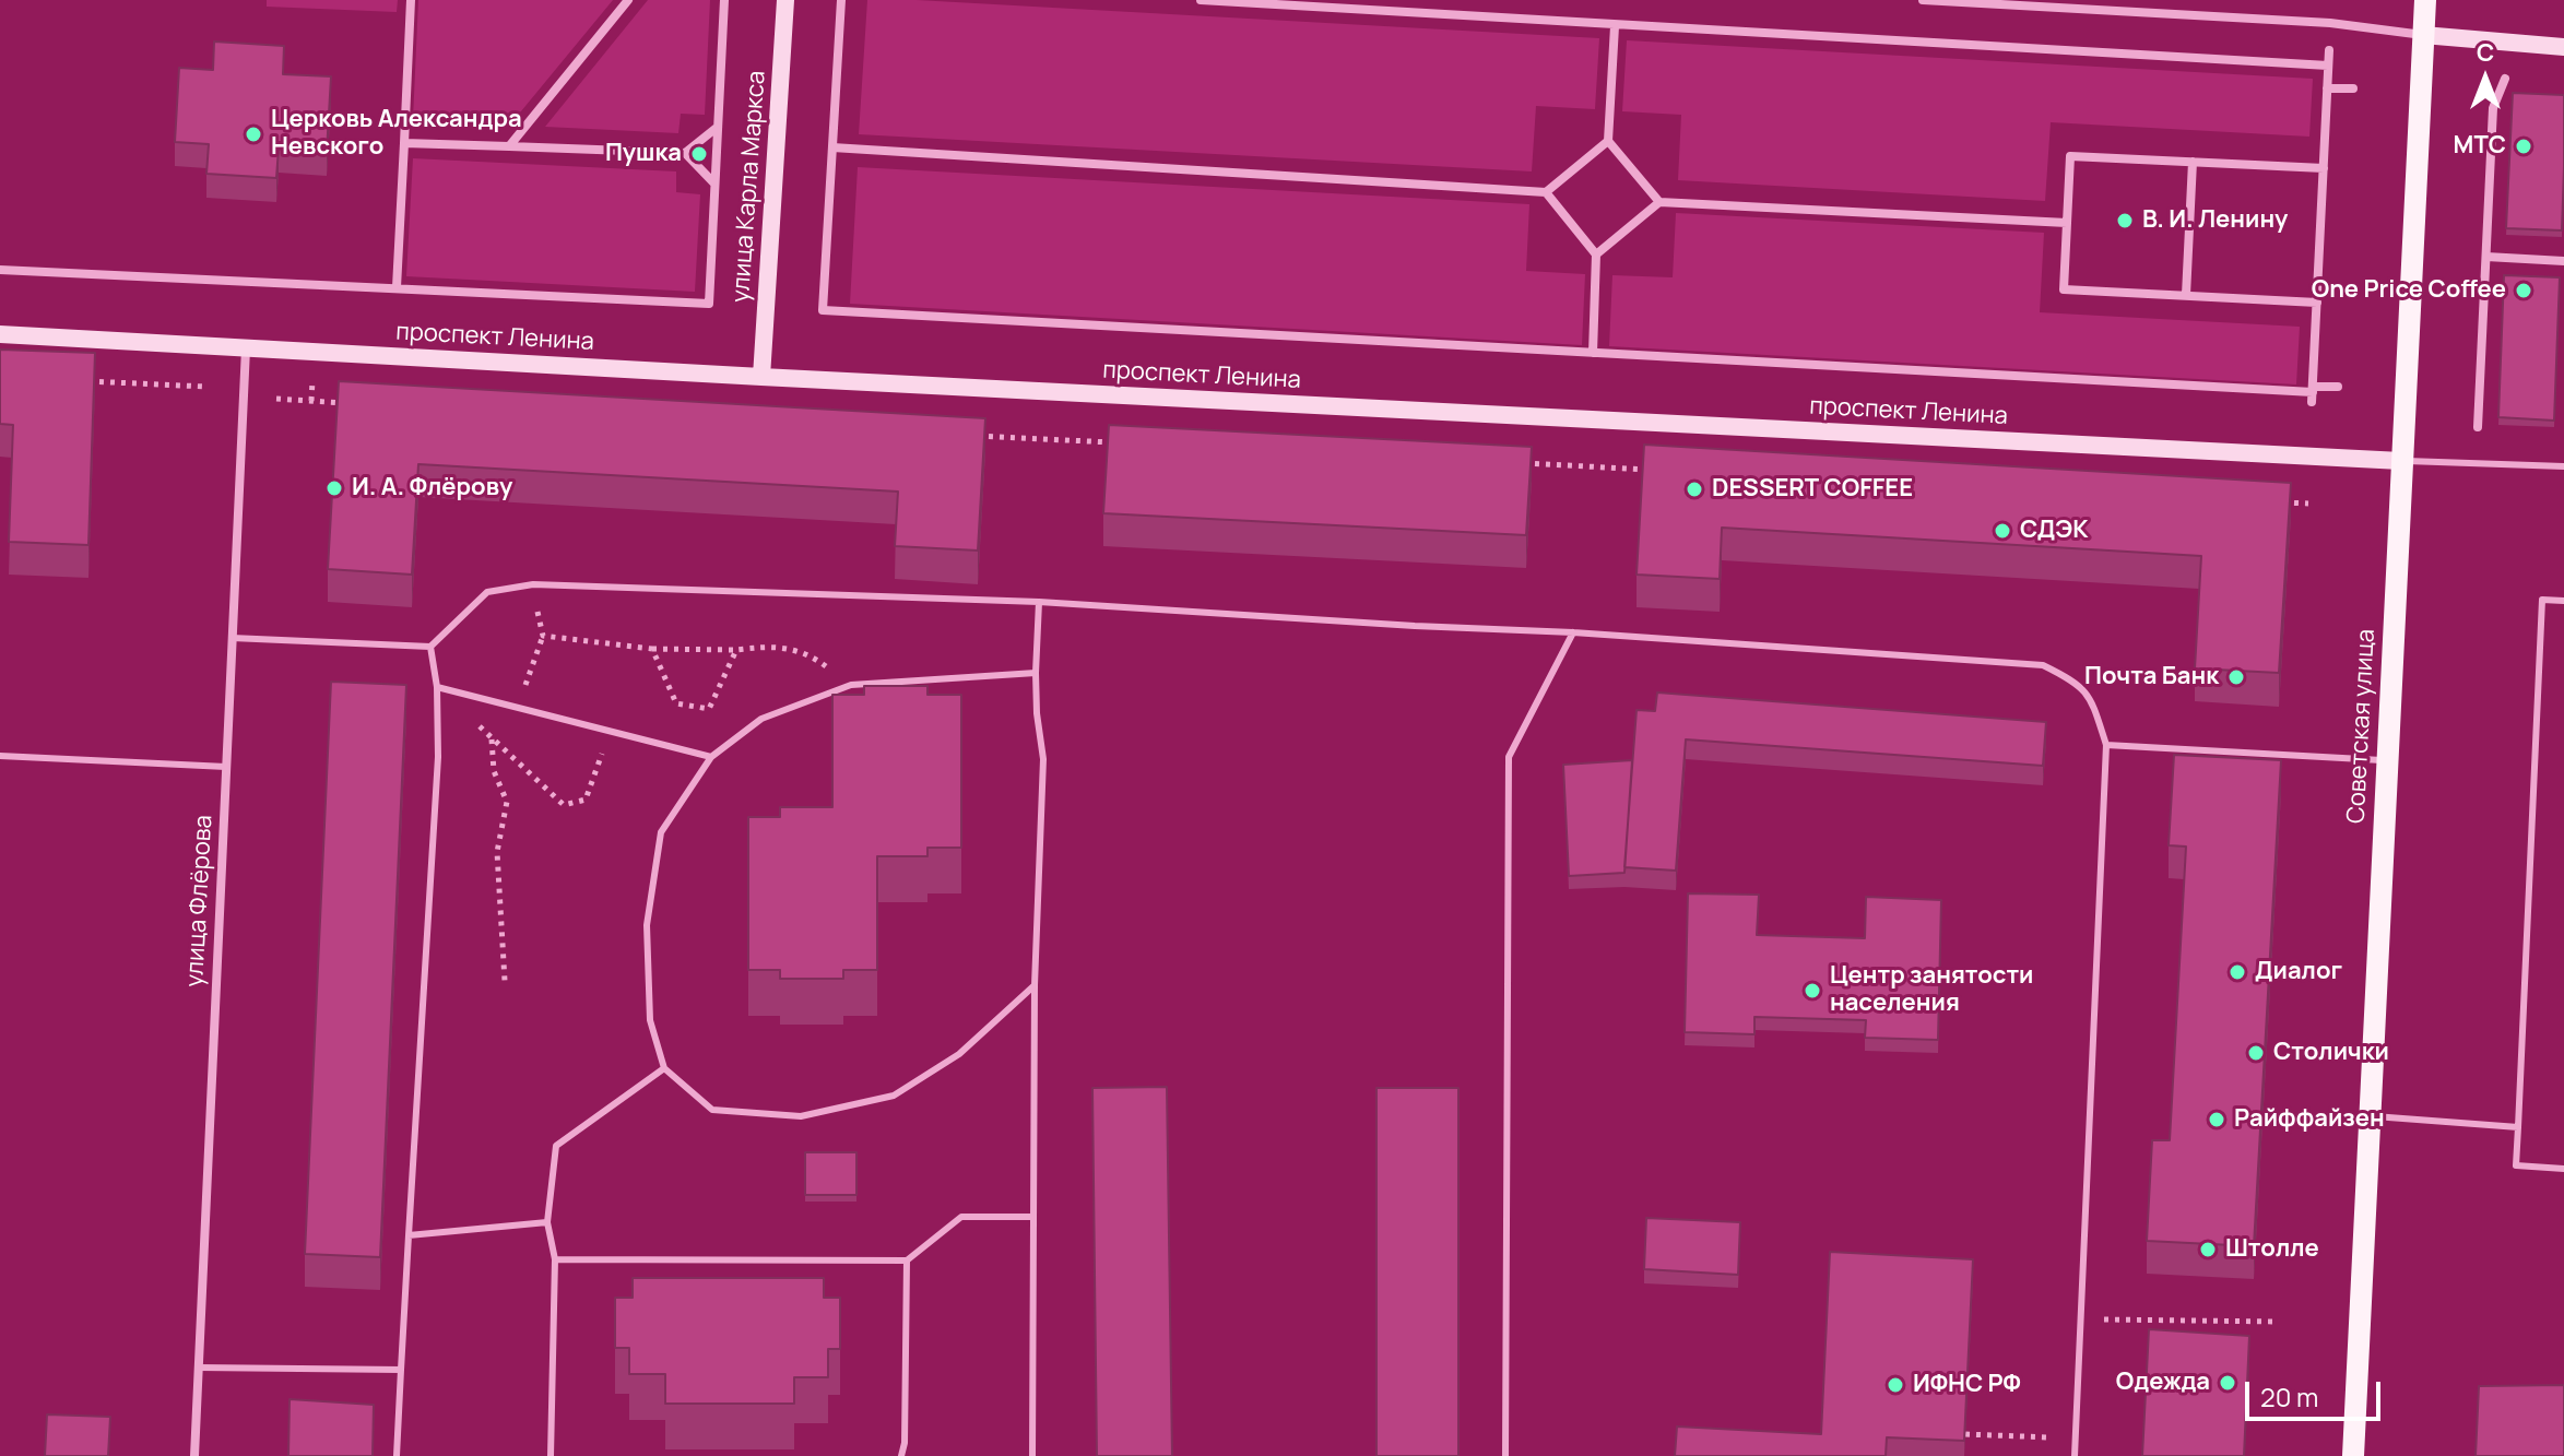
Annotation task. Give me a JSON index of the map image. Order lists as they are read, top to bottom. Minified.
{"streets":{"main road":["Советская улица"],"street":["улица Карла Маркса","проспект Ленина","улица Флёрова"]},"crossings":[["улица Карла Маркса","проспект Ленина"],["проспект Ленина","Советская улица"],["проспект Ленина","улица Флёрова"]],"places":["Церковь Александра Невского","МТС","Пушка","В. И. Ленину","One Price Coffee","И. А. Флёрову","DESSERT COFFEE","СДЭК","Почта Банк","Диалог","Центр занятости населения","Столички","Райффайзен","Штолле","Одежда","ИФНС РФ"],"scale_bar":"20 m","north":"top"}
